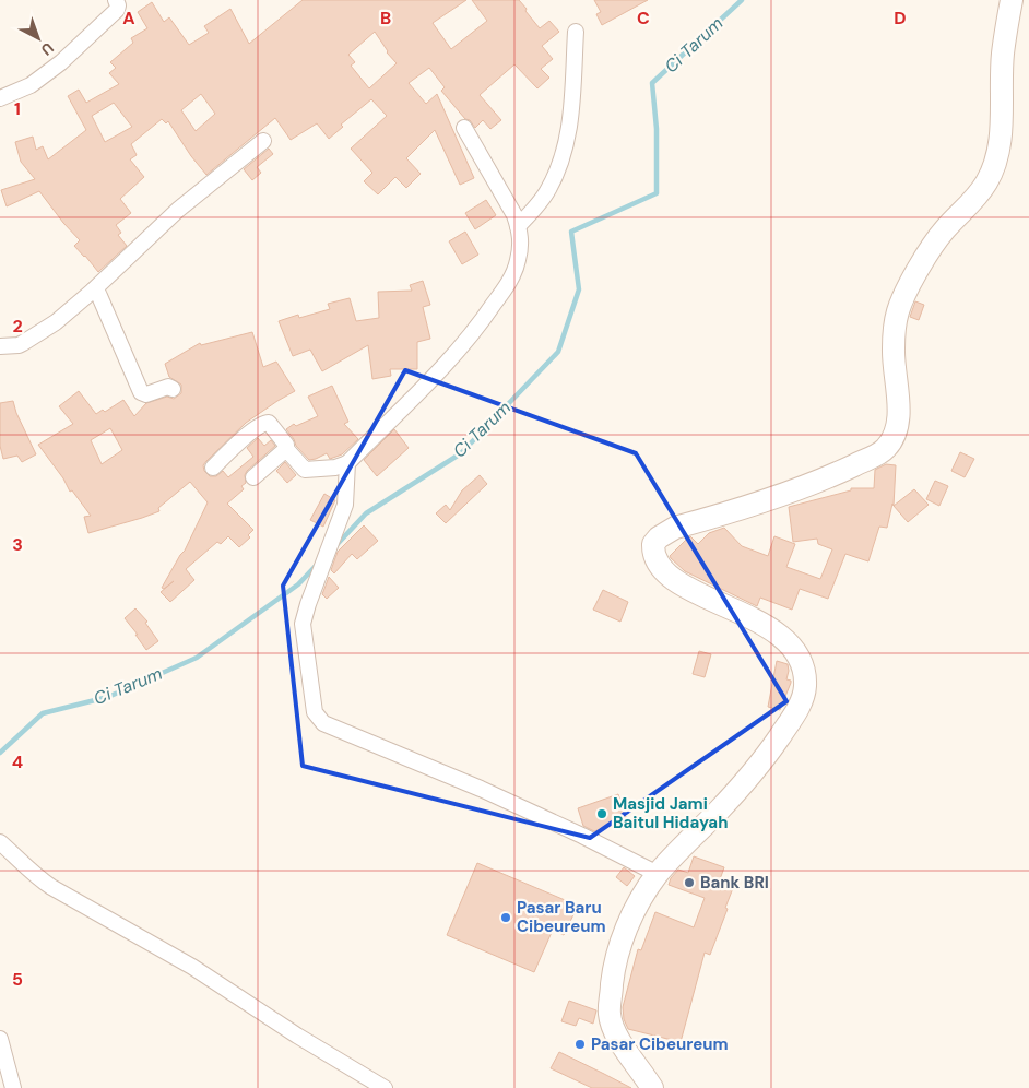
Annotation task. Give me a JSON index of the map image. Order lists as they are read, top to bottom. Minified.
{"water":["Ci Tarum"],"places":["Masjid Jami Baitul Hidayah","Bank BRI","Pasar Baru Cibeureum","Pasar Cibeureum"],"north":"bottom right","grid":{"columns":["A","B","C","D"],"rows":["1","2","3","4","5"]}}
